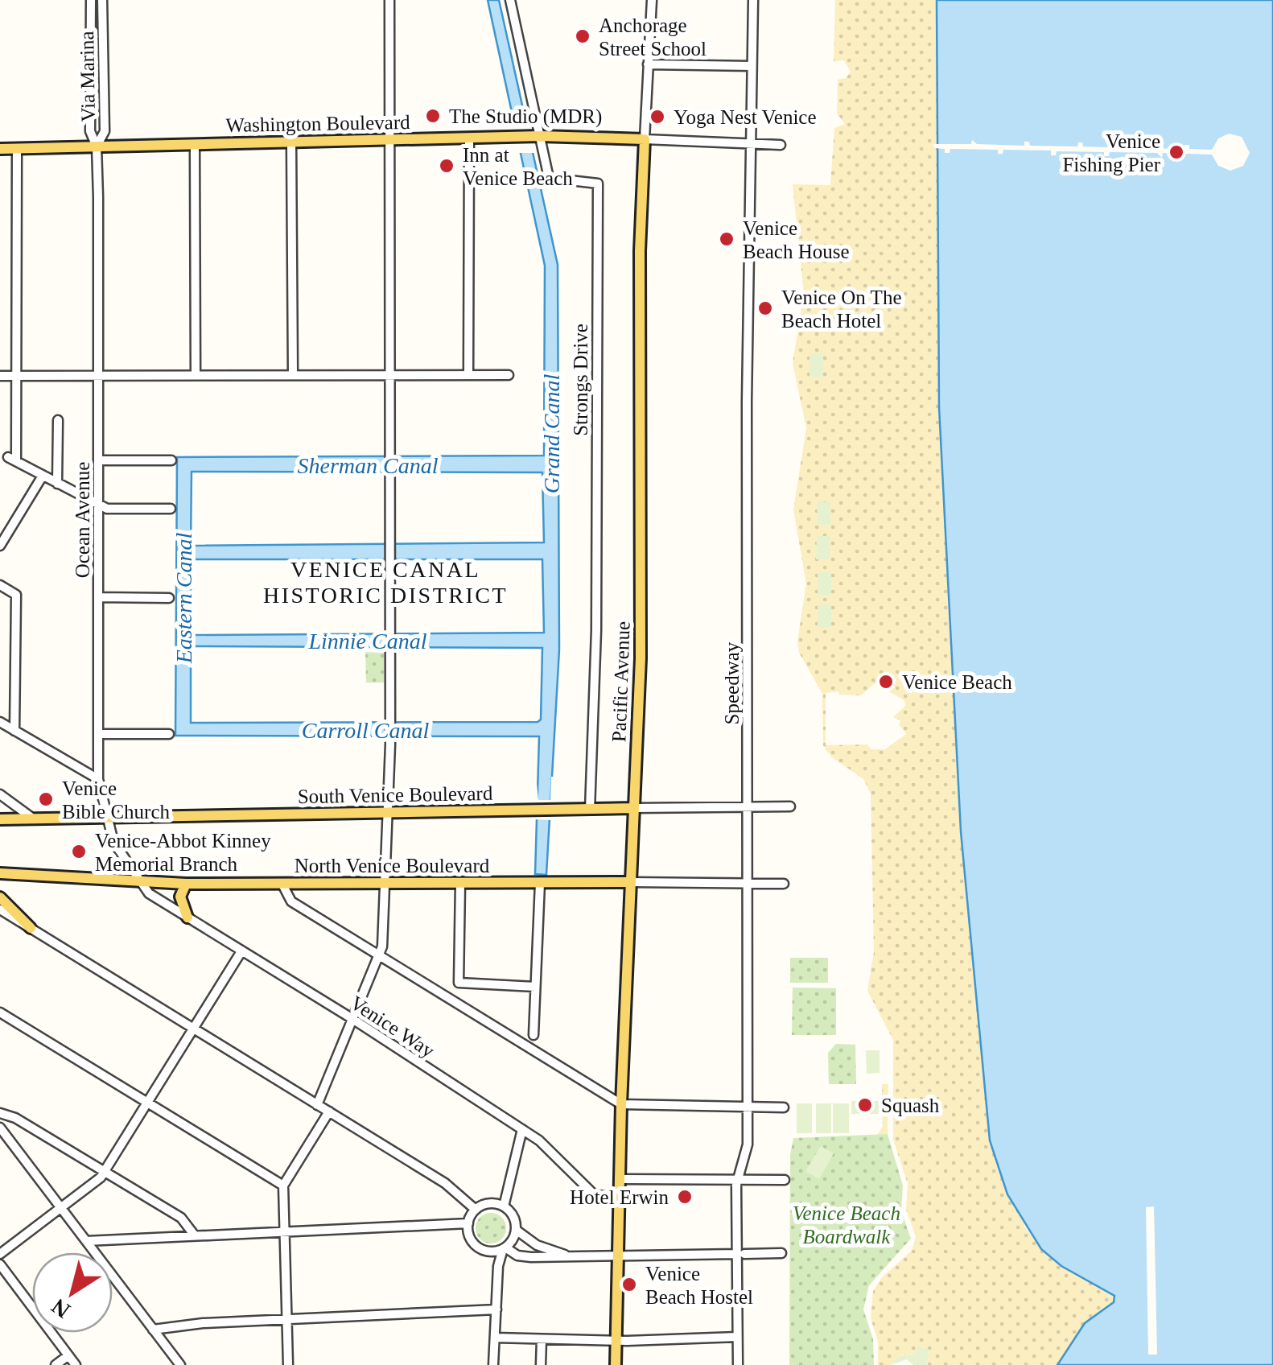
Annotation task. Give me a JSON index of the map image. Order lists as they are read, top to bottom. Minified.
{"streets":{"main road":["Washington Boulevard","Pacific Avenue","South Venice Boulevard","North Venice Boulevard"],"street":["Via Marina","Strongs Drive","Ocean Avenue","Speedway","Venice Way"]},"crossings":[["Via Marina","Washington Boulevard"],["Via Marina","Ocean Avenue"],["Washington Boulevard","Strongs Drive"],["Washington Boulevard","Ocean Avenue"],["Washington Boulevard","Pacific Avenue"],["Washington Boulevard","Speedway"],["Strongs Drive","South Venice Boulevard"],["Ocean Avenue","South Venice Boulevard"],["Ocean Avenue","North Venice Boulevard"],["Ocean Avenue","Venice Way"],["Pacific Avenue","South Venice Boulevard"],["Pacific Avenue","North Venice Boulevard"],["Pacific Avenue","Venice Way"],["Speedway","South Venice Boulevard"],["Speedway","North Venice Boulevard"],["North Venice Boulevard","Venice Way"]],"districts":["VENICE CANAL HISTORIC DISTRICT"],"water":["Grand Canal","Sherman Canal","Eastern Canal","Linnie Canal","Carroll Canal"],"parks":["Venice Beach Boardwalk"],"places":["Anchorage Street School","The Studio (MDR)","Yoga Nest Venice","Venice Fishing Pier","Inn at Venice Beach","Venice Beach House","Venice On The Beach Hotel","Venice Beach","Venice Bible Church","Venice-Abbot Kinney Memorial Branch","Squash","Hotel Erwin","Venice Beach Hostel"],"north":"bottom left"}
